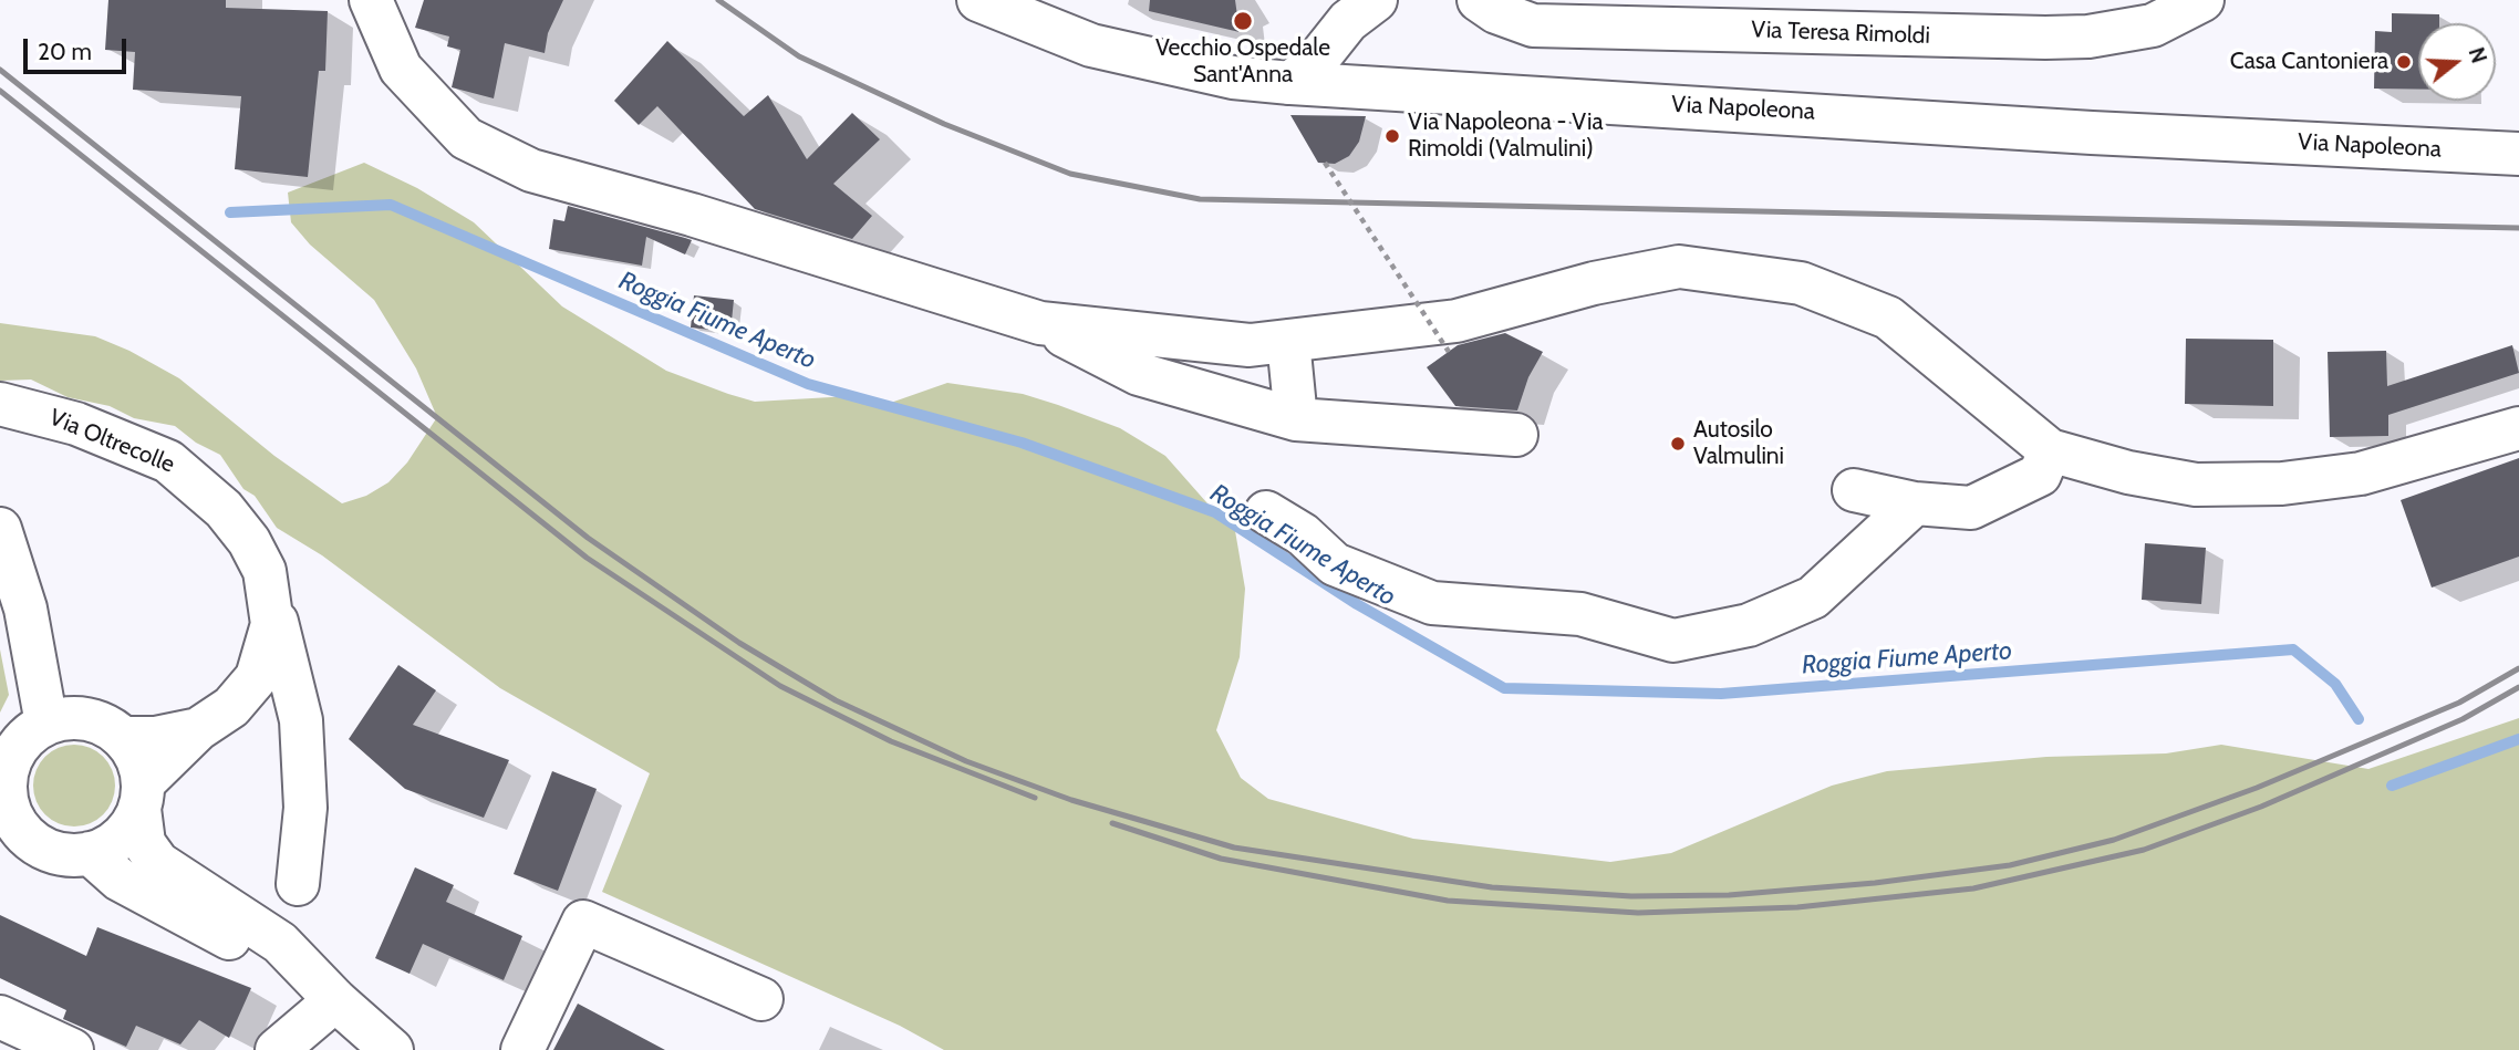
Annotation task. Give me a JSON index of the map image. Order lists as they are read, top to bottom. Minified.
{"streets":{"street":["Via Teresa Rimoldi","Via Napoleona","Via Oltrecolle"]},"water":["Roggia Fiume Aperto"],"places":["Vecchio Ospedale Sant'Anna","Casa Cantoniera","Via Napoleona - Via Rimoldi (Valmulini)","Autosilo Valmulini"],"scale_bar":"20 m","north":"right"}
